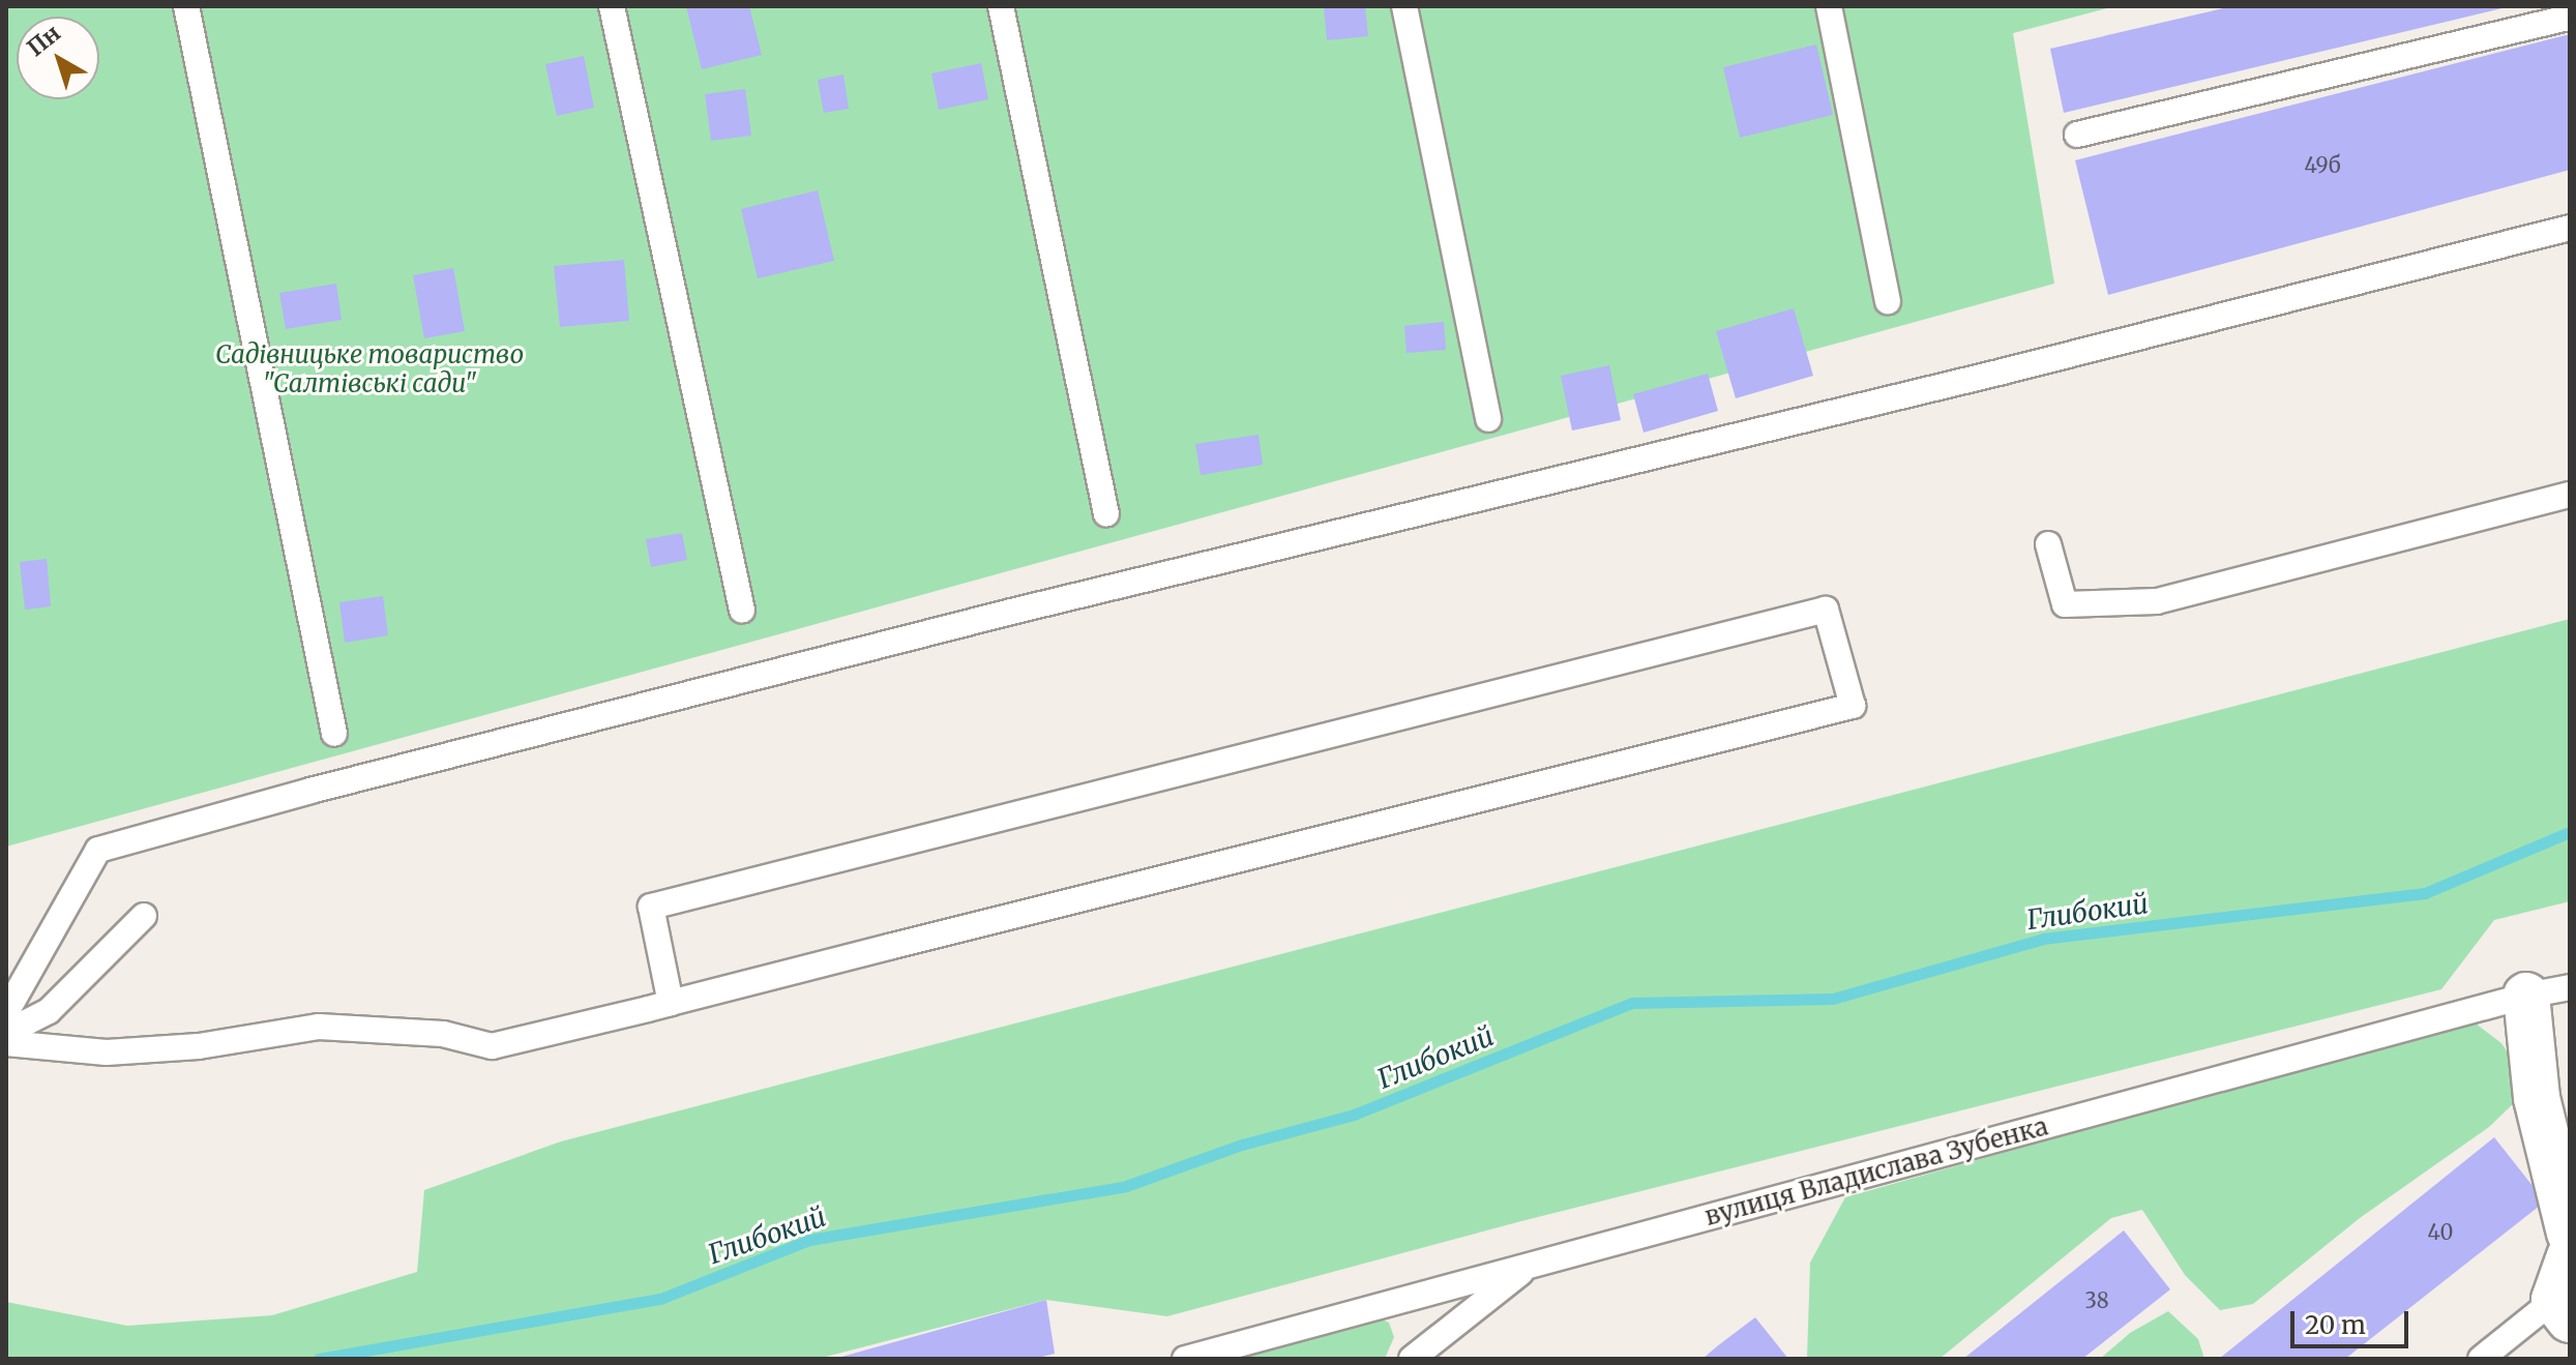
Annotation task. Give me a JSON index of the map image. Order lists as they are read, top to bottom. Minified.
{"streets":{"lane":["вулиця Владислава Зубенка"]},"water":["Глибокий"],"parks":["Садівницьке товариство \"Салтівські сади\""],"house_numbers":["49б","40","38"],"scale_bar":"20 m","north":"top left"}
